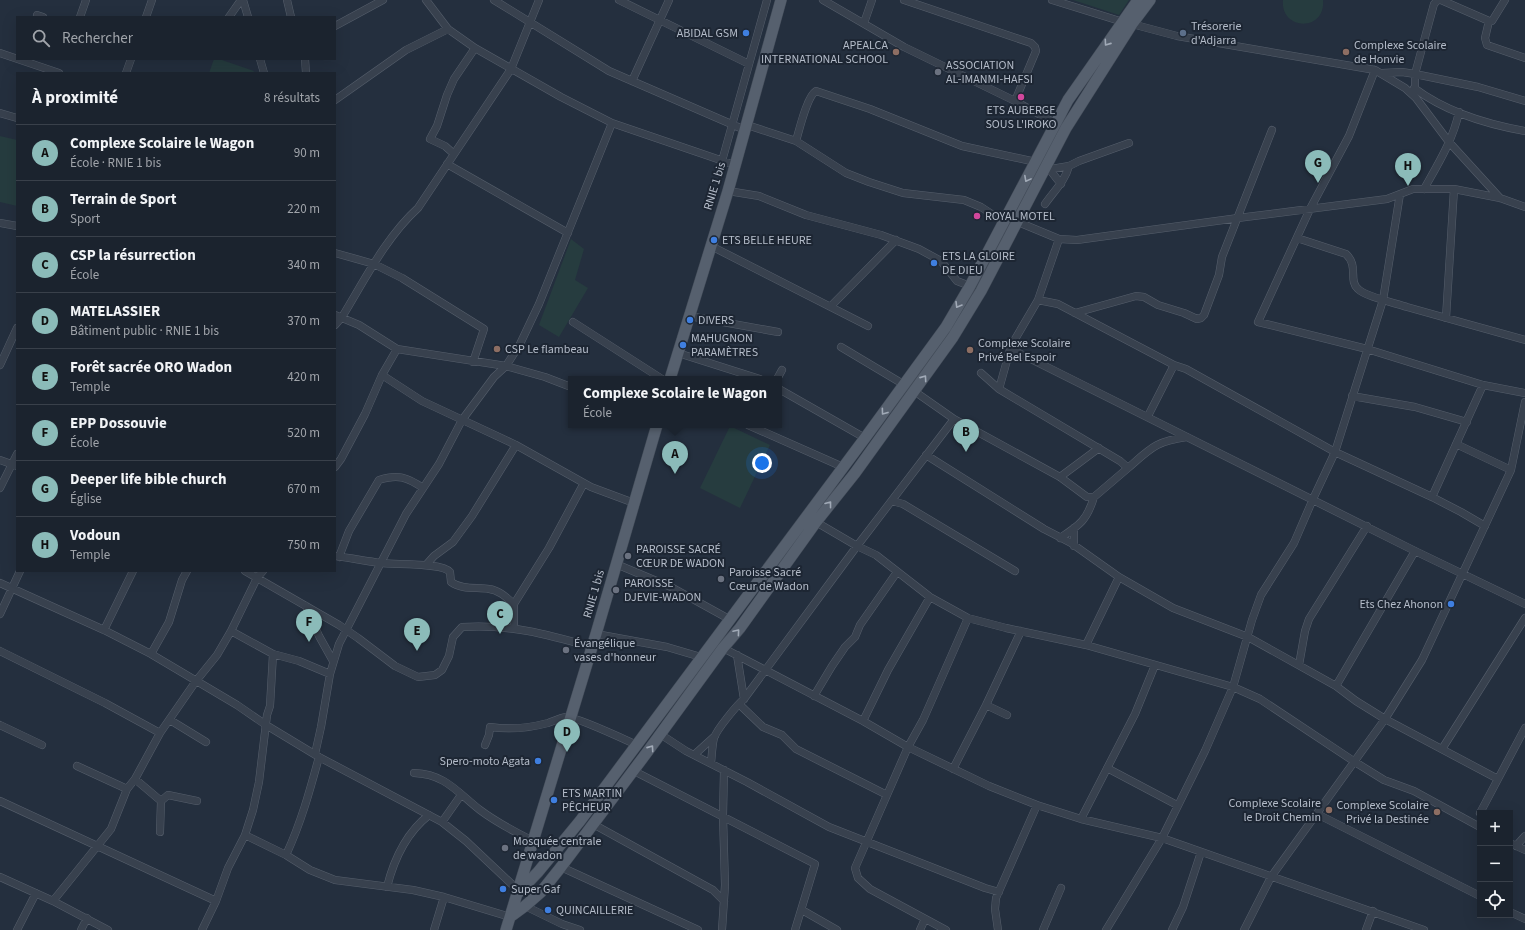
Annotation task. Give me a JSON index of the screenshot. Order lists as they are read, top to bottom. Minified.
{"streets":{"main road":["RNIE 1 bis"]},"places":["ABIDAL GSM","Trésorerie d'Adjarra","APEALCA INTERNATIONAL SCHOOL","Complexe Scolaire de Honvie","ASSOCIATION AL-IMANMI-HAFSI","ETS AUBERGE SOUS L'IROKO","ROYAL MOTEL","ETS BELLE HEURE","ETS LA GLOIRE DE DIEU","DIVERS","MAHUGNON PARAMÈTRES","CSP Le flambeau","Complexe Scolaire Privé Bel Espoir","PAROISSE SACRÉ CŒUR DE WADON","Paroisse Sacré Cœur de Wadon","PAROISSE DJEVIE-WADON","Ets Chez Ahonon","Évangélique vases d'honneur","Spero-moto Agata","ETS MARTIN PÊCHEUR","Complexe Scolaire le Droit Chemin","Complexe Scolaire Privé la Destinée","Mosquée centrale de wadon","Super Gaf","QUINCAILLERIE"],"page":{"search":"Rechercher","heading":["À proximité","8 résultats"],"list":[{"mark":"A","name":"Complexe Scolaire le Wagon","note":"École · RNIE 1 bis","value":"90 m"},{"mark":"B","name":"Terrain de Sport","note":"Sport","value":"220 m"},{"mark":"C","name":"CSP la résurrection","note":"École","value":"340 m"},{"mark":"D","name":"MATELASSIER","note":"Bâtiment public · RNIE 1 bis","value":"370 m"},{"mark":"E","name":"Forêt sacrée ORO Wadon","note":"Temple","value":"420 m"},{"mark":"F","name":"EPP Dossouvie","note":"École","value":"520 m"},{"mark":"G","name":"Deeper life bible church","note":"Église","value":"670 m"},{"mark":"H","name":"Vodoun","note":"Temple","value":"750 m"}],"pins":["G","H","B","A","C","F","E","D"],"popup":["Complexe Scolaire le Wagon","École"],"map_buttons":["+","−"]}}
